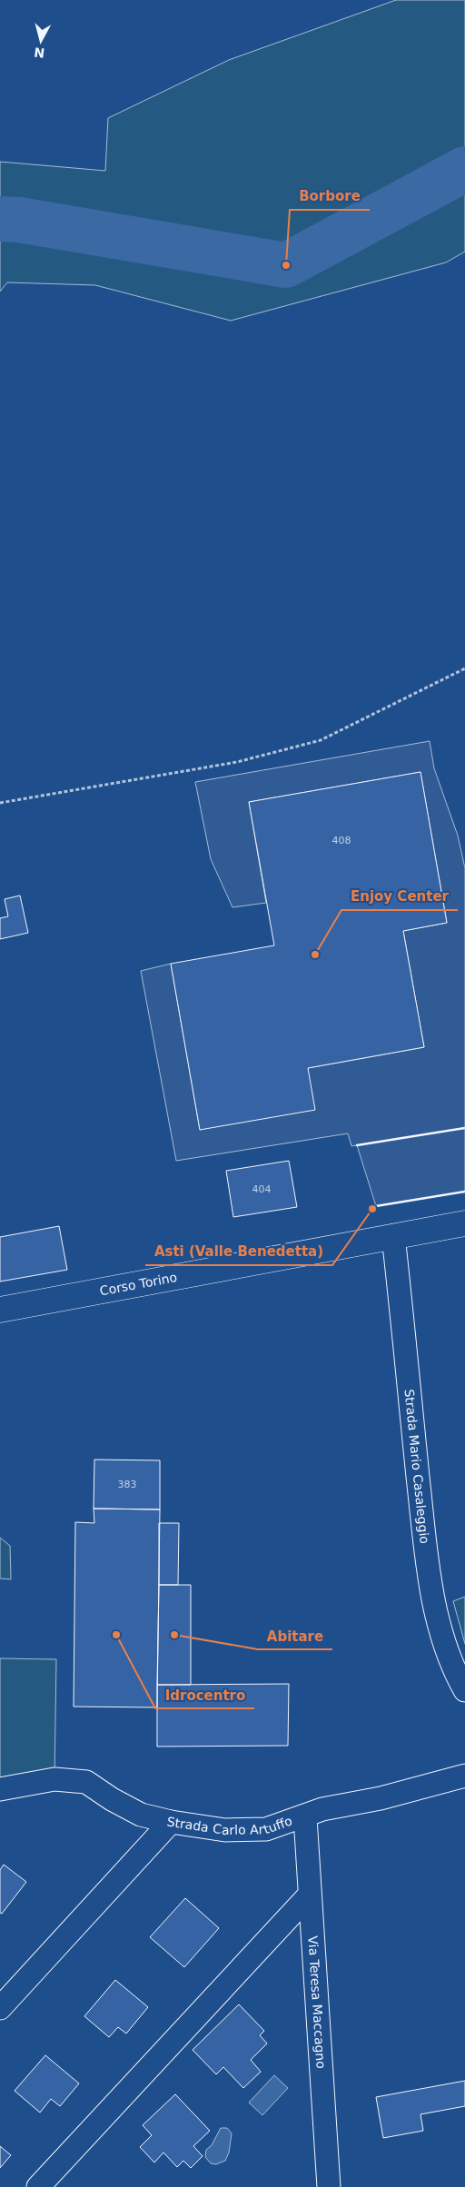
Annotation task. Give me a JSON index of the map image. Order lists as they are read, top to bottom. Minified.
{"streets":{"main road":["Corso Torino"],"street":["Strada Mario Casaleggio","Strada Carlo Artuffo","Via Teresa Maccagno"]},"crossings":[["Corso Torino","Strada Mario Casaleggio"],["Strada Carlo Artuffo","Via Teresa Maccagno"]],"places":["Borbore","Enjoy Center","Asti (Valle Benedetta)","Idrocentro","Abitare"],"house_numbers":["408","404","383"],"north":"bottom"}
